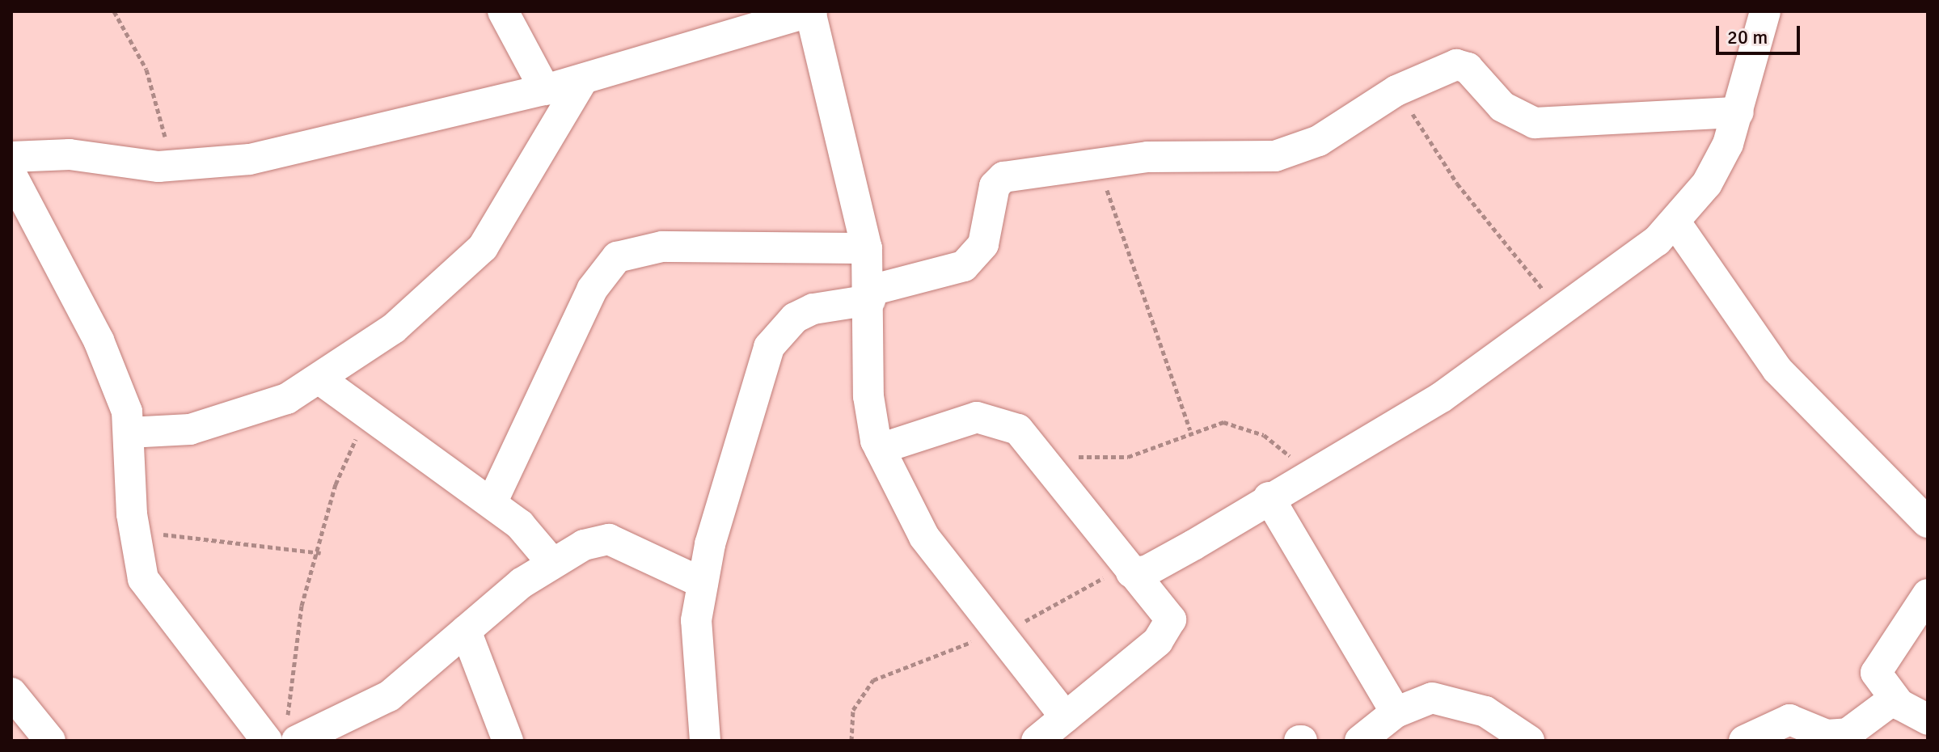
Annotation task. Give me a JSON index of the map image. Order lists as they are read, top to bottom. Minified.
{"scale_bar":"20 m"}
